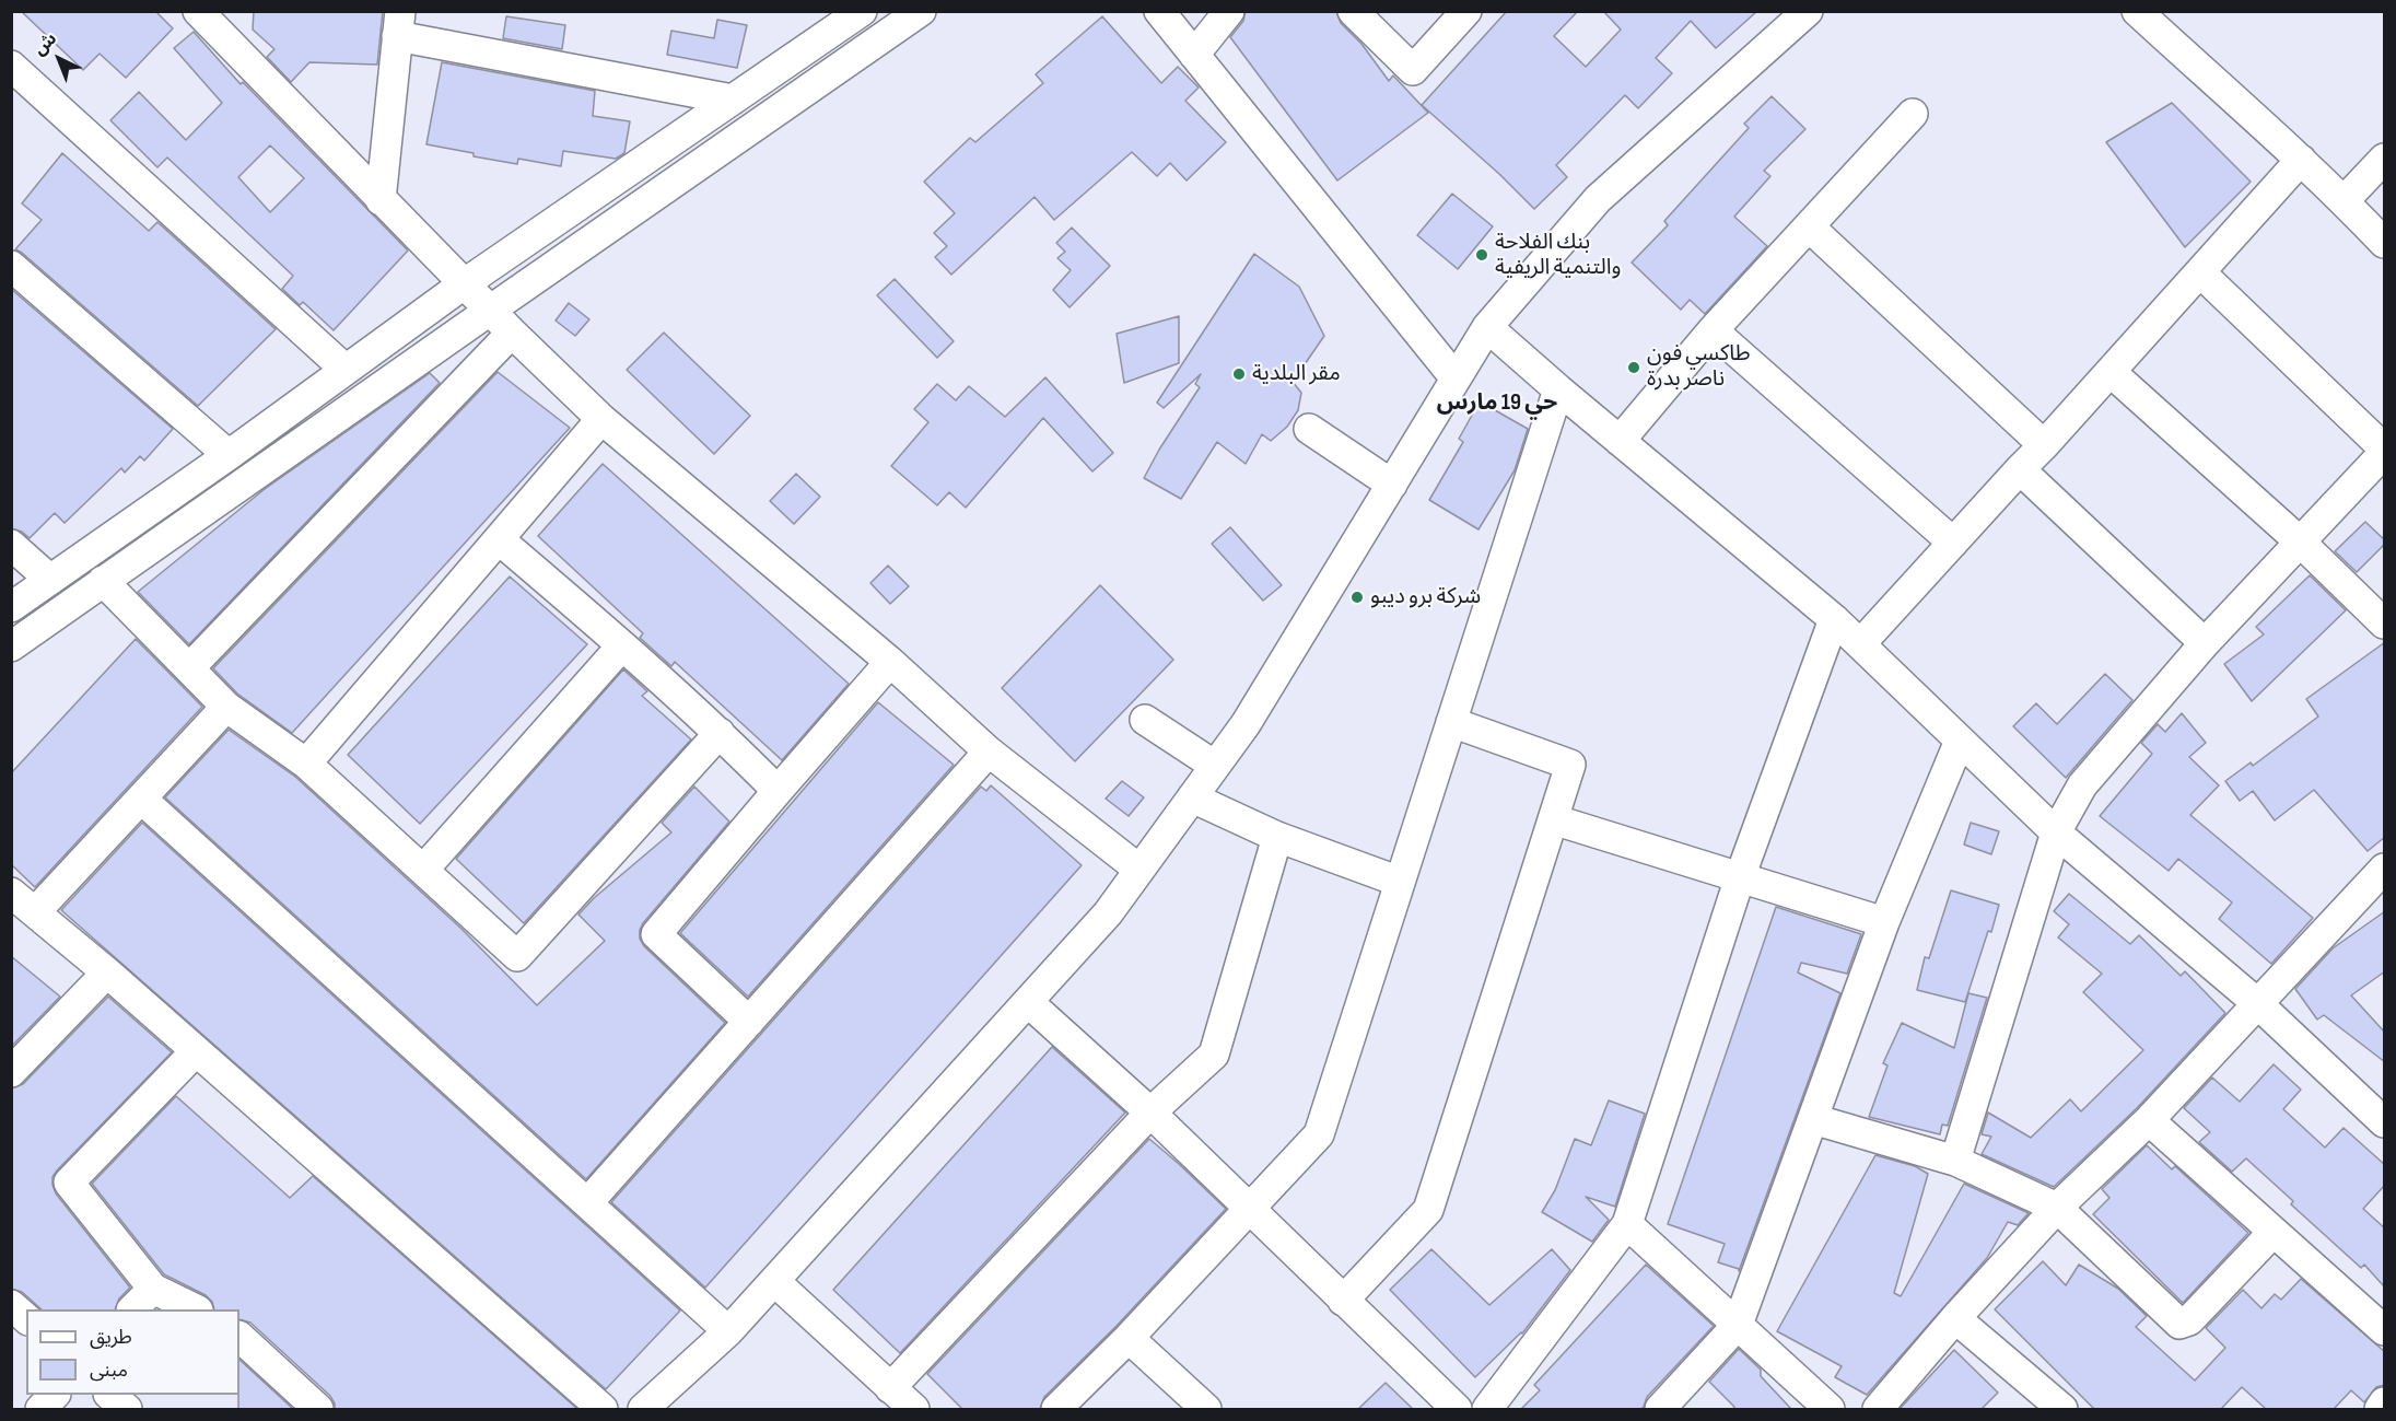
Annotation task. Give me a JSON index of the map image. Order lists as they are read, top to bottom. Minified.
{"districts":["حي 19 مارس"],"places":["بنك الفلاحة والتنمية الريفية","طاكسي فون ناصر بدرة","مقر البلدية","شركة برو ديبو"],"legend":["طريق","مبنى"],"north":"top left"}
